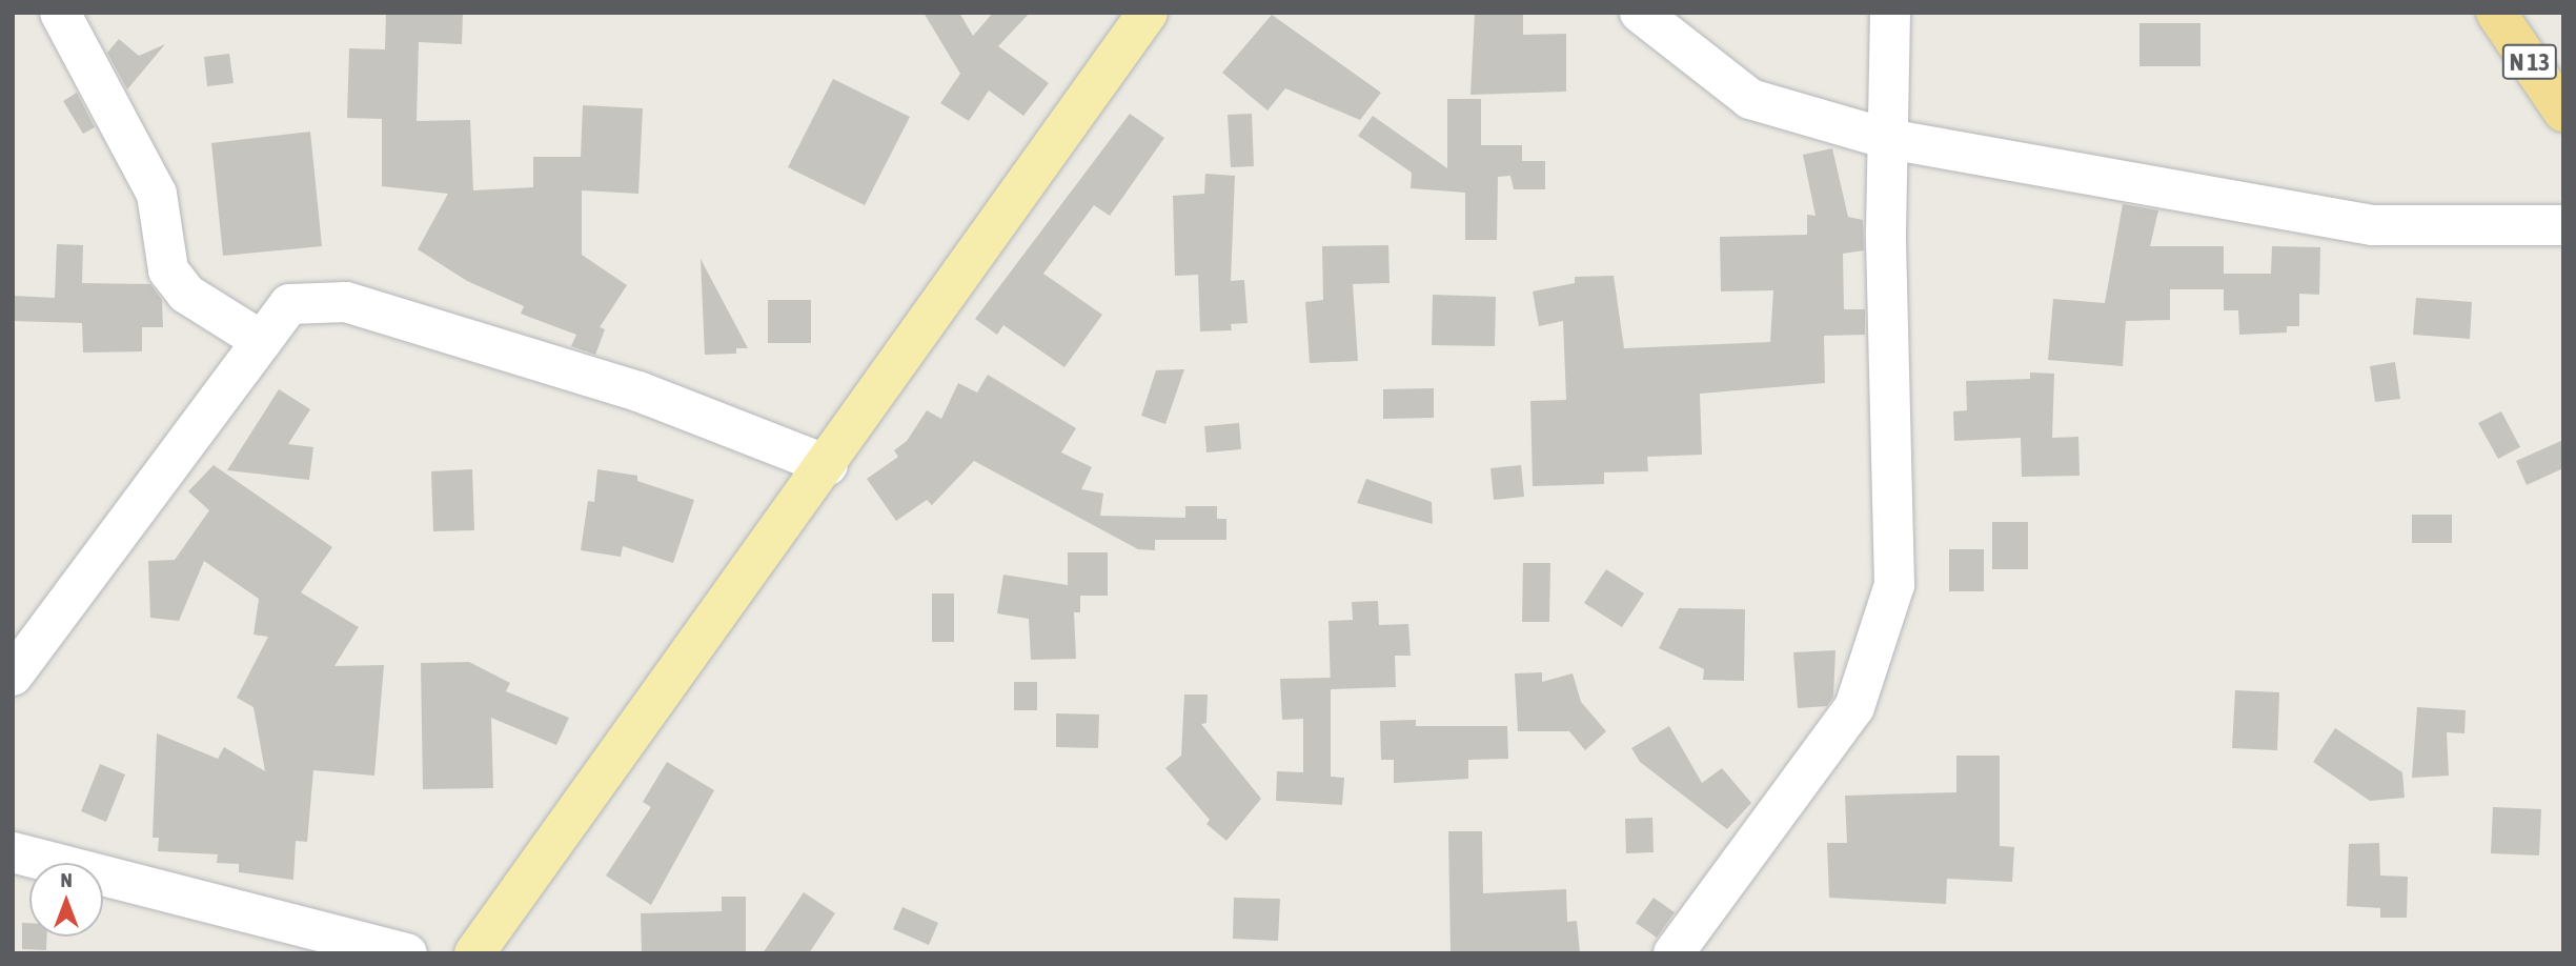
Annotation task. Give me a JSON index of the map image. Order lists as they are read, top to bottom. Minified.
{"streets":{"highway":["N 13"]},"north":"top"}
